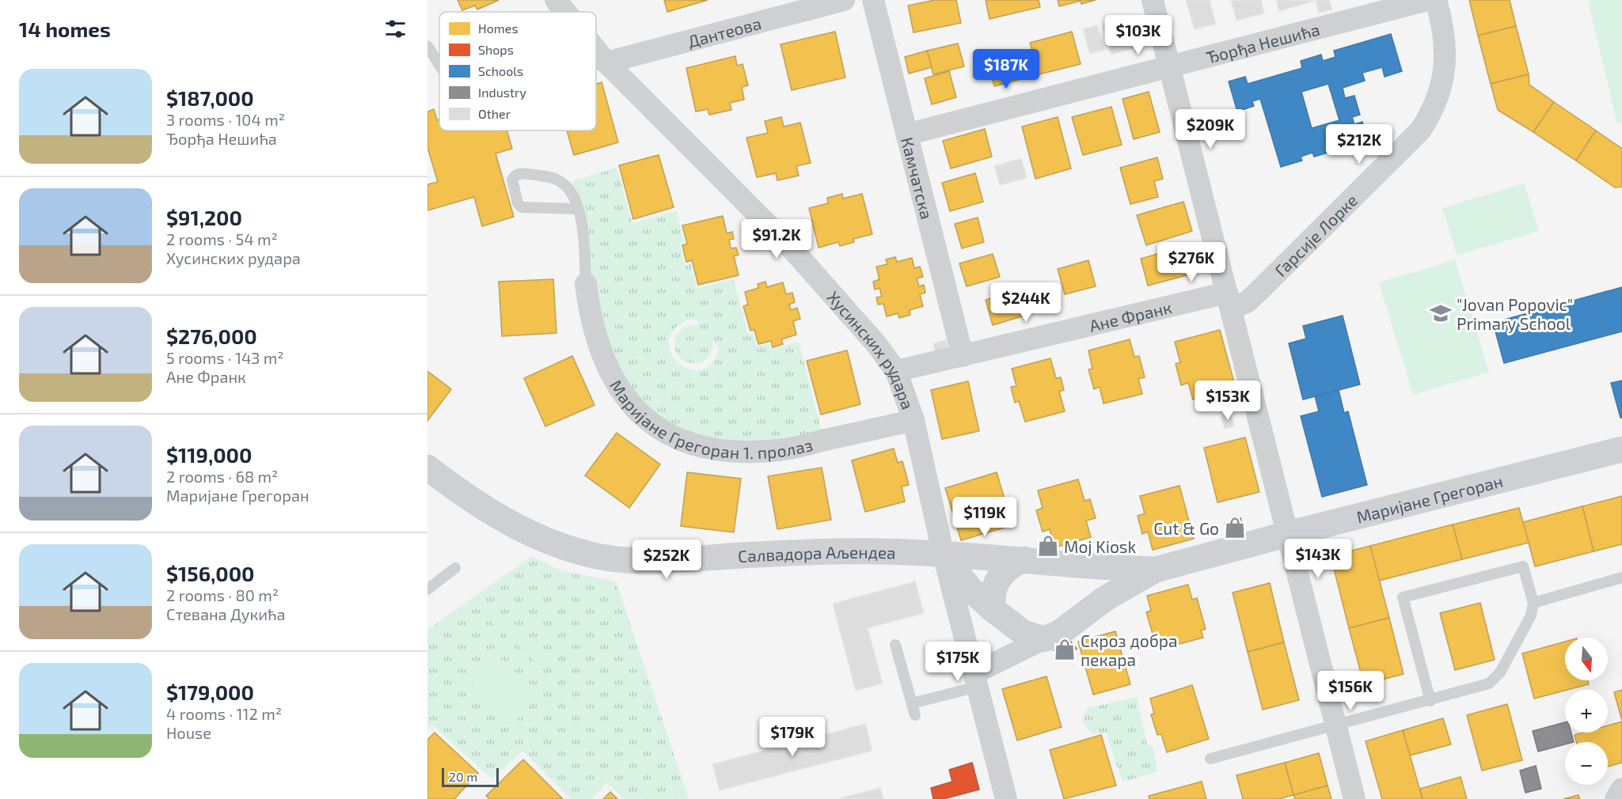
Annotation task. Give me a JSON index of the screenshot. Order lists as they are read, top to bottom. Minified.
{"streets":{"street":["Дантеова","Ђорђа Нешића","Камчатска","Гарсије Лорке","Ане Франк","Хусинских рудара","Маријане Грегоран 1. пролаз","Маријане Грегоран","Салвадора Аљендеа"]},"crossings":[["Дантеова","Хусинских рудара"],["Ђорђа Нешића","Камчатска"],["Камчатска","Ане Франк"],["Гарсије Лорке","Ане Франк"],["Ане Франк","Хусинских рудара"],["Хусинских рудара","Маријане Грегоран 1. пролаз"],["Хусинских рудара","Маријане Грегоран"],["Хусинских рудара","Салвадора Аљендеа"],["Маријане Грегоран","Салвадора Аљендеа"]],"places":{"school or university":["\"Jovan Popovic\" Primary School"],"shop":["Cut & Go","Moj Kiosk","Скроз добра пекара"]},"legend":["Homes","Shops","Schools","Industry","Other"],"scale_bar":"20 m","north":"bottom","page":{"heading":"14 homes","price":["$103K","$187K","$209K","$212K","$91.2K","$276K","$244K","$153K","$119K","$143K","$252K","$175K","$156K","$179K"],"list":[{"name":"$187,000","note":"3 rooms · 104 m² · Ђорђа Нешића"},{"name":"$91,200","note":"2 rooms · 54 m² · Хусинских рудара"},{"name":"$276,000","note":"5 rooms · 143 m² · Ане Франк"},{"name":"$119,000","note":"2 rooms · 68 m² · Маријане Грегоран"},{"name":"$156,000","note":"2 rooms · 80 m² · Стевана Дукића"},{"name":"$179,000","note":"4 rooms · 112 m² · House"}],"map_buttons":["+","−"],"scale":"20 m"}}
